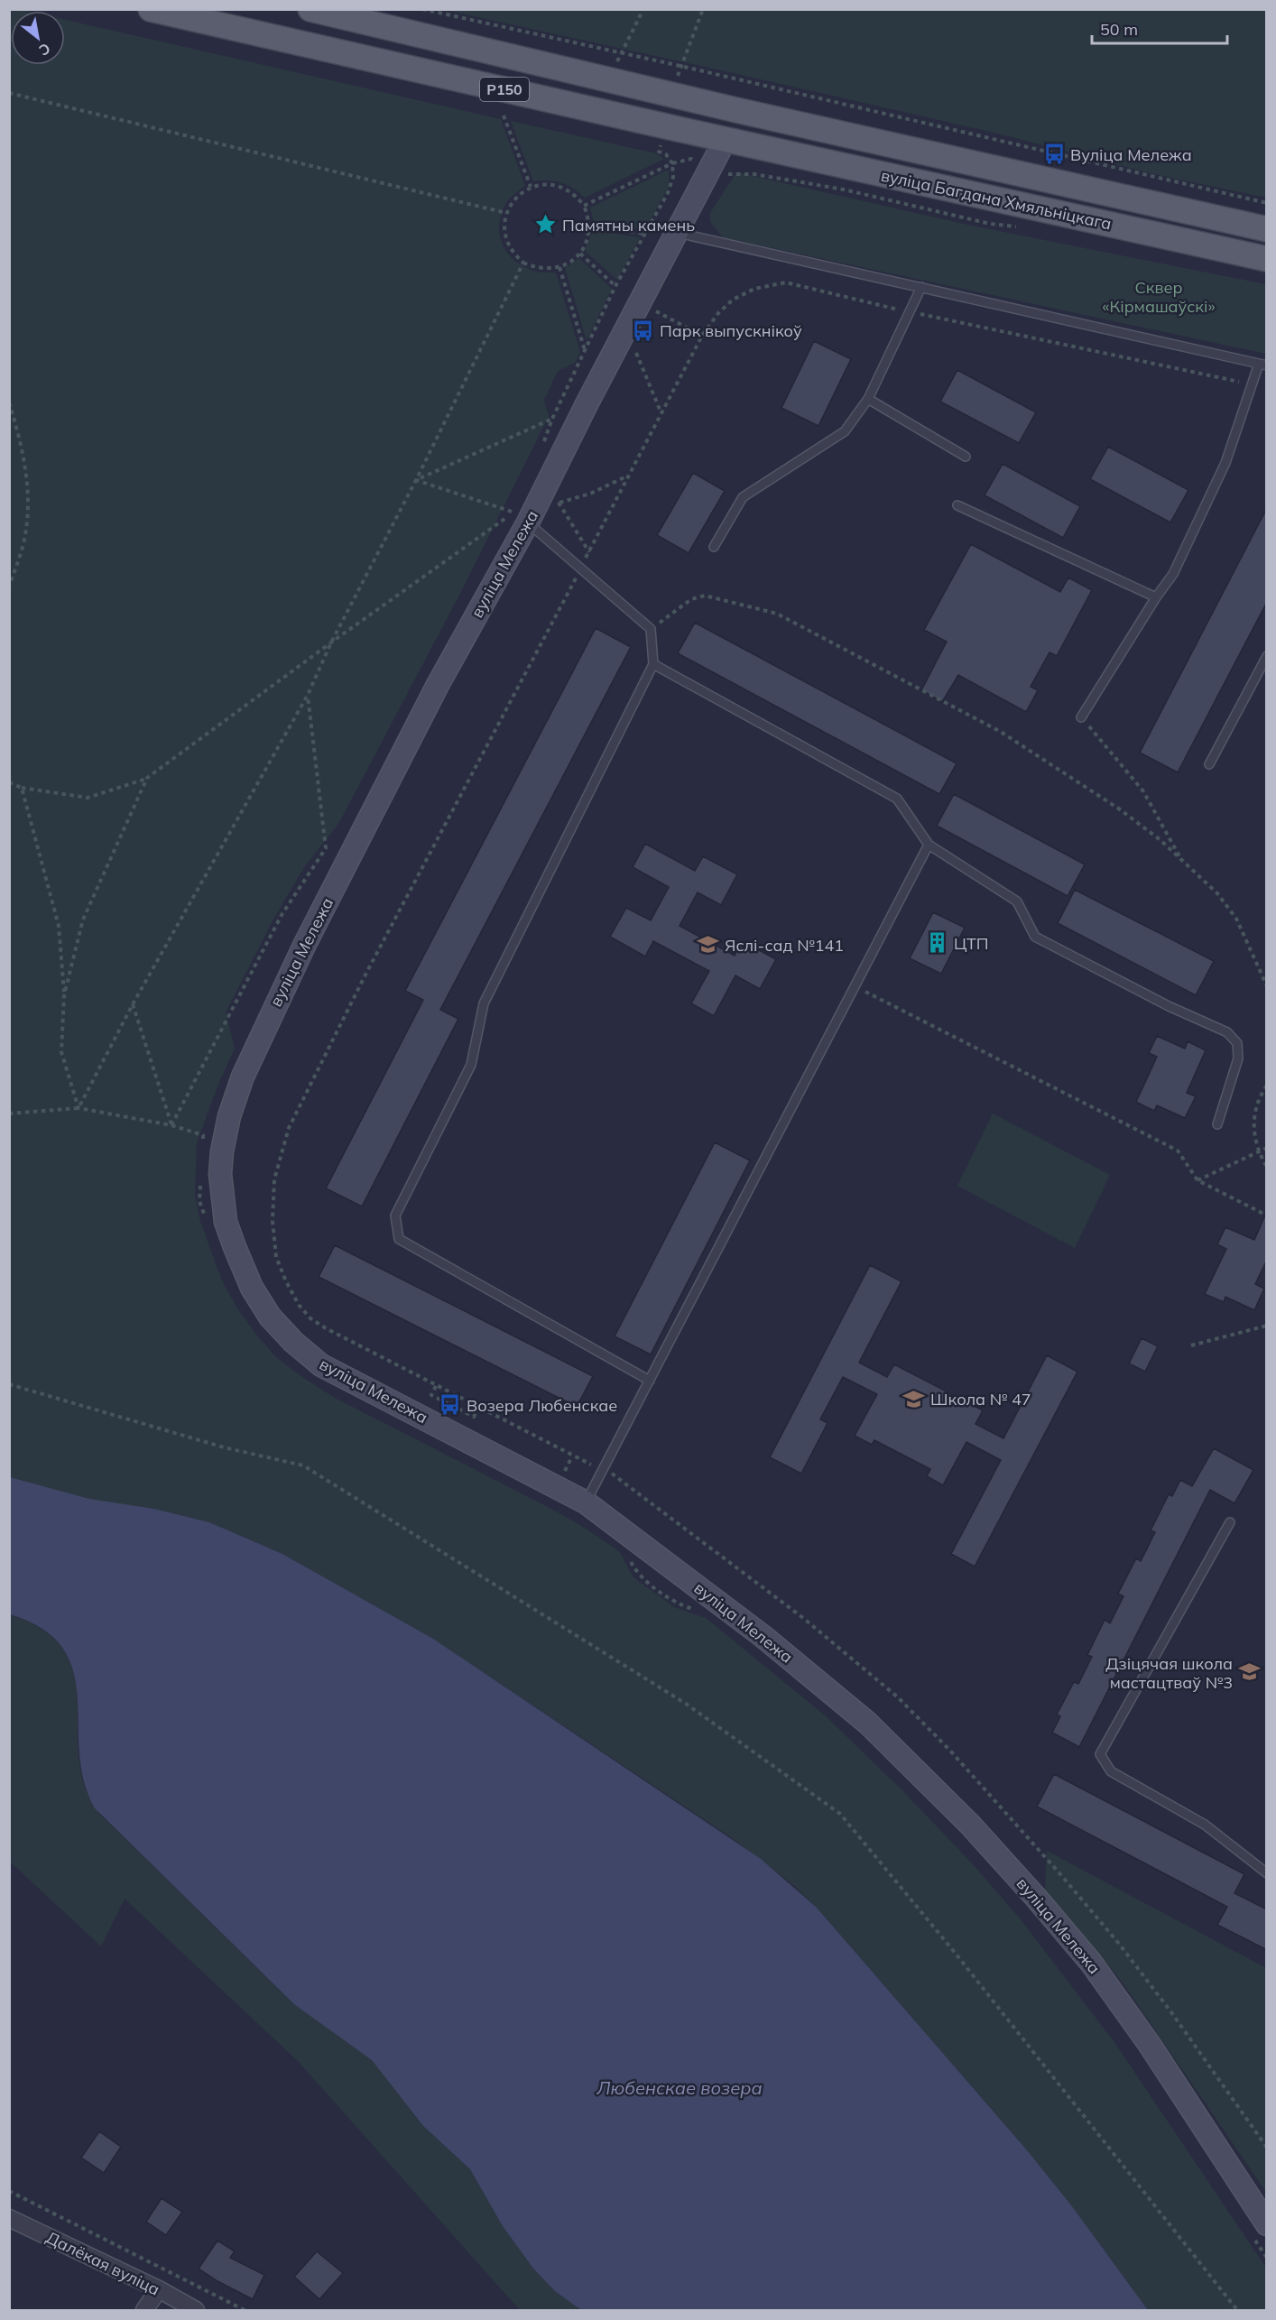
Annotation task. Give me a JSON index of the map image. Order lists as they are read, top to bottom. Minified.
{"streets":{"main road":["Р150","вуліца Багдана Хмяльніцкага","вуліца Мележа"],"street":["Далёкая вуліца"]},"crossings":[["Р150","вуліца Багдана Хмяльніцкага"],["Р150","вуліца Мележа"],["вуліца Багдана Хмяльніцкага","вуліца Мележа"]],"water":["Любенскае возера"],"parks":["Сквер «Кірмашаўскі»"],"places":{"bus stop":["Вуліца Мележа","Парк выпускнікоў","Возера Любенскае"],"place":["Памятны камень"],"building":["ЦТП"],"school or university":["Яслі-сад №141","Школа № 47","Дзіцячая школа мастацтваў №3"]},"scale_bar":"50 m","north":"bottom right"}
